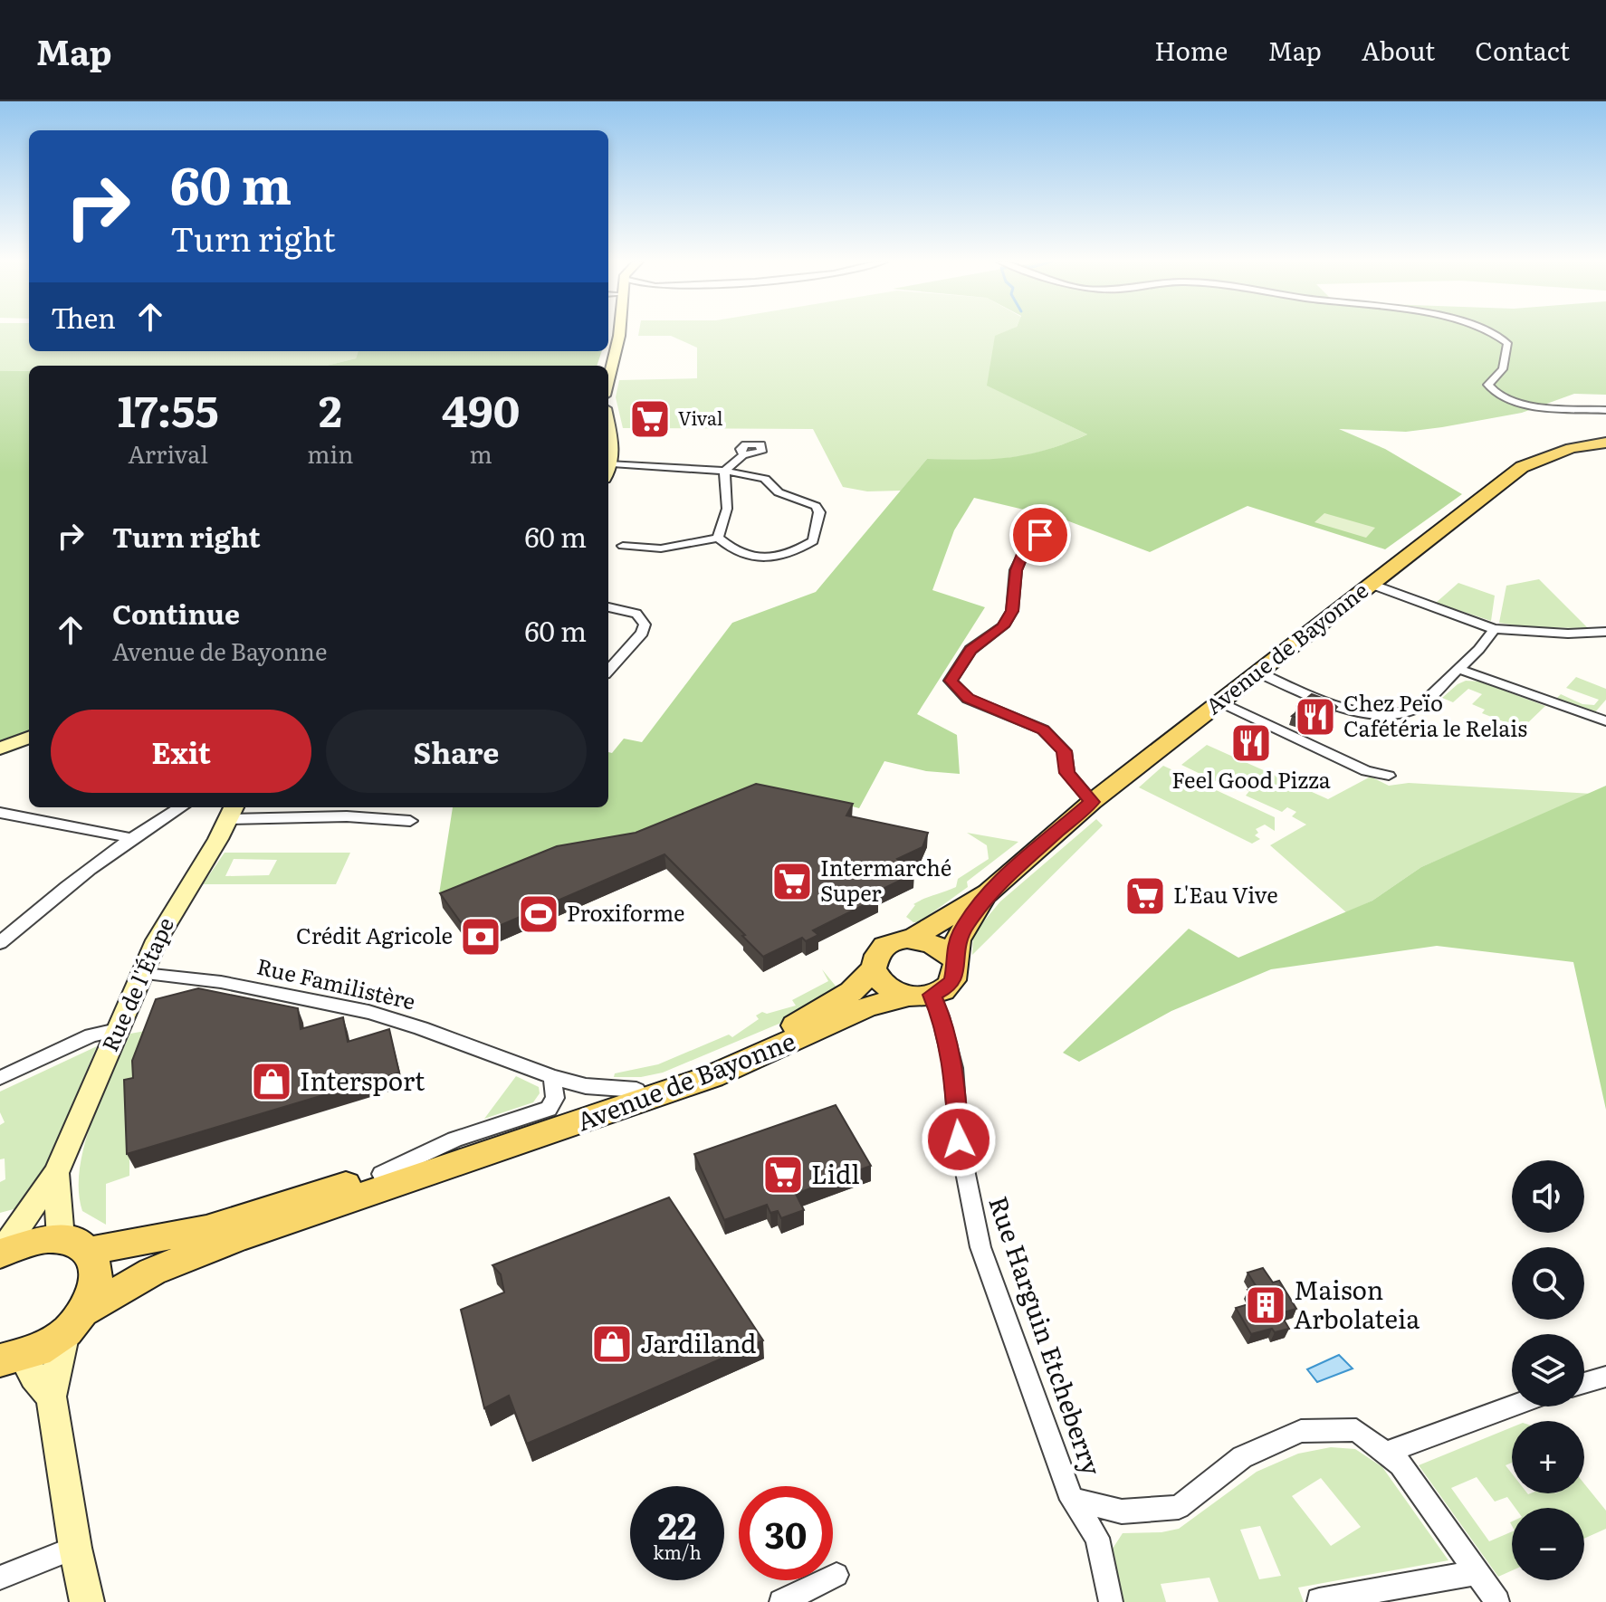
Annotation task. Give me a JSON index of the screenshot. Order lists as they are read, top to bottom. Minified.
{"streets":{"main road":["Avenue de Bayonne","Rue de l'Étape"],"street":["Rue Familistère","Rue Harguin Etcheberry"]},"crossings":[["Avenue de Bayonne","Rue de l'Étape"],["Avenue de Bayonne","Rue Familistère"],["Avenue de Bayonne","Rue Harguin Etcheberry"],["Rue de l'Étape","Rue Familistère"]],"places":{"supermarket":["Vival","Intermarché Super","L'Eau Vive","Lidl"],"restaurant":["Chez Peïo Cafétéria le Relais","Feel Good Pizza"],"sports":["Proxiforme"],"bank":["Crédit Agricole"],"shop":["Intersport","Jardiland"],"building":["Maison Arbolateia"]},"page":{"header":"Map","nav":["Home","Map","About","Contact"],"turn":["60 m","Turn right"],"then":"Then","eta":["17:55","Arrival","2","min","490","m"],"list":[{"name":"Turn right","value":"60 m"},{"name":"Continue","note":"Avenue de Bayonne","value":"60 m"}],"buttons":["Exit","Share"],"map_buttons":["+","−"],"speed":"22 km/h","limit":"30"}}
